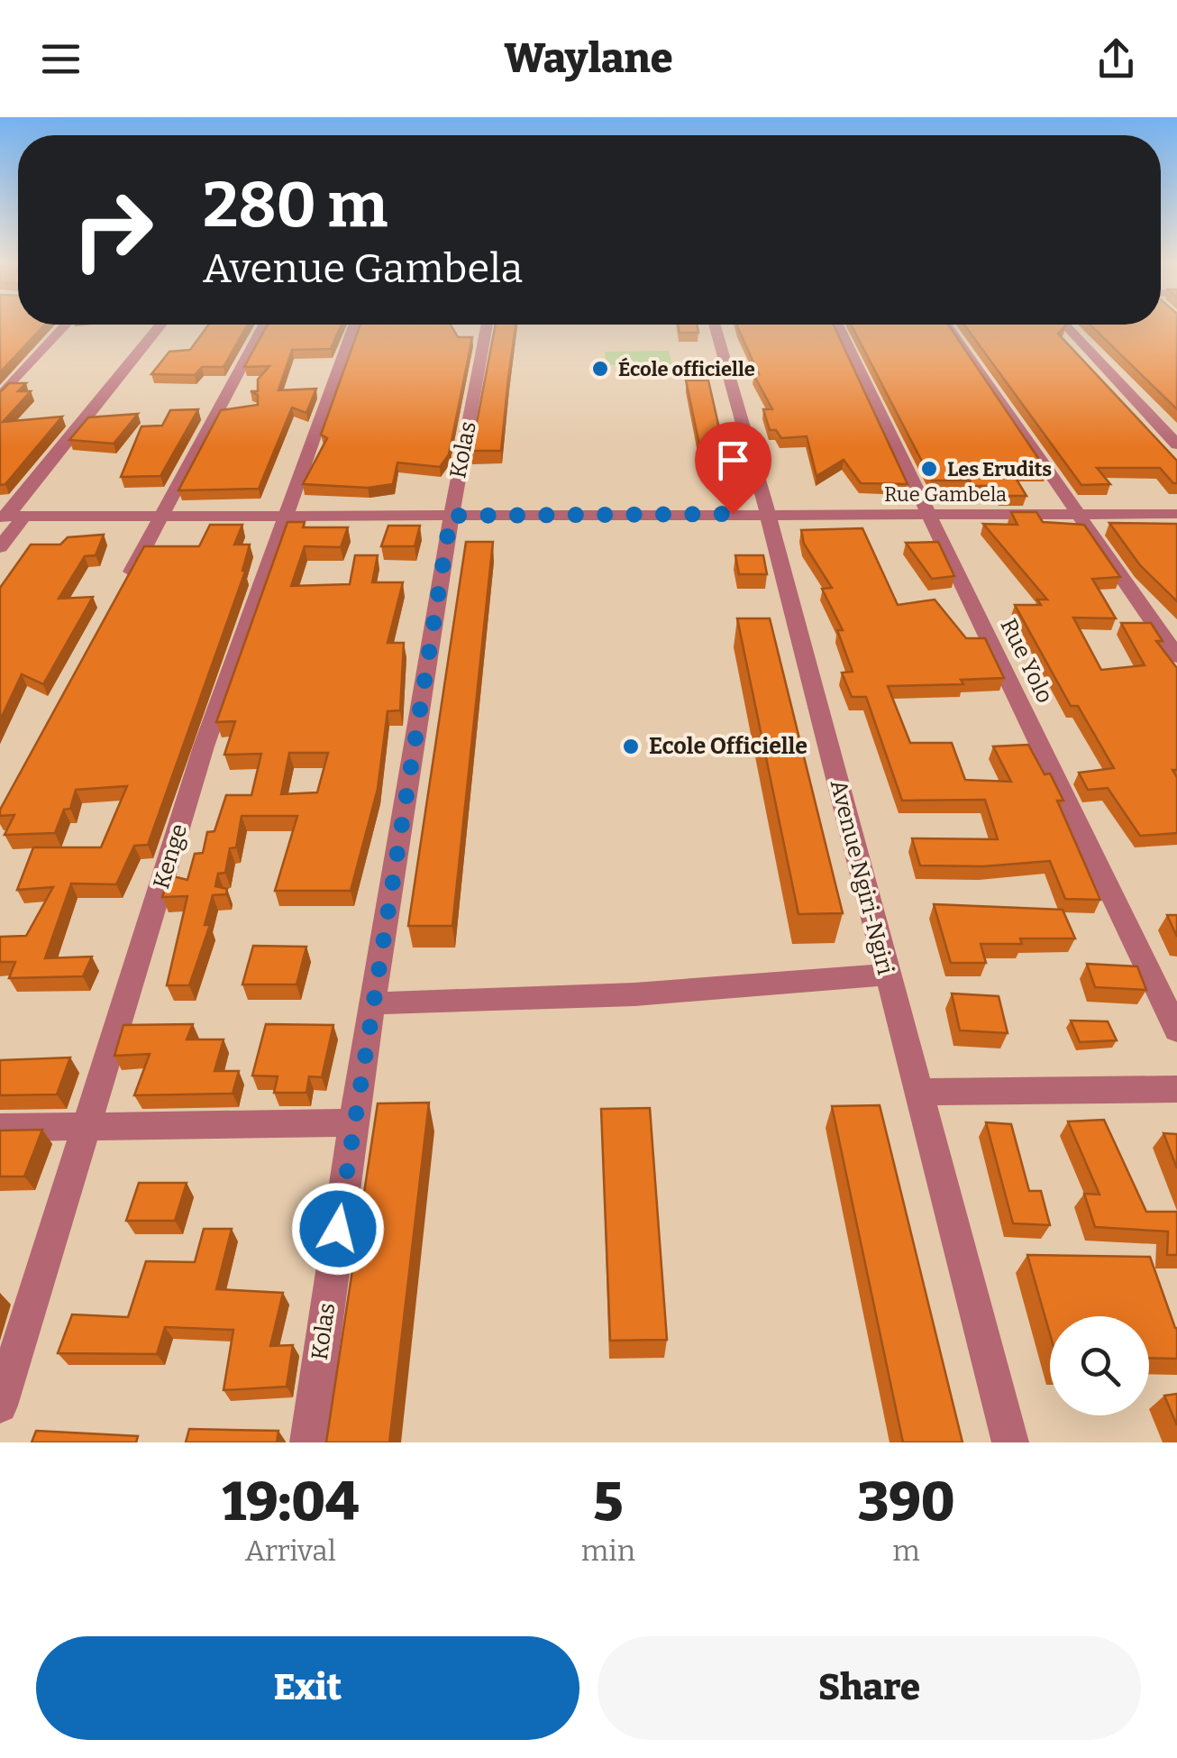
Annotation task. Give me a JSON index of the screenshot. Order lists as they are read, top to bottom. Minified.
{"streets":{"street":["Kolas","Rue Gambela","Rue Yolo","Kenge","Avenue Ngiri-Ngiri"]},"crossings":[["Kolas","Rue Gambela"],["Rue Gambela","Rue Yolo"],["Rue Gambela","Kenge"],["Rue Gambela","Avenue Ngiri-Ngiri"]],"places":["École officielle","Les Erudits","Ecole Officielle"],"page":{"header":"Waylane","turn":["280 m","Avenue Gambela"],"eta":["19:04","Arrival","5","min","390","m"],"buttons":["Exit","Share"]}}
